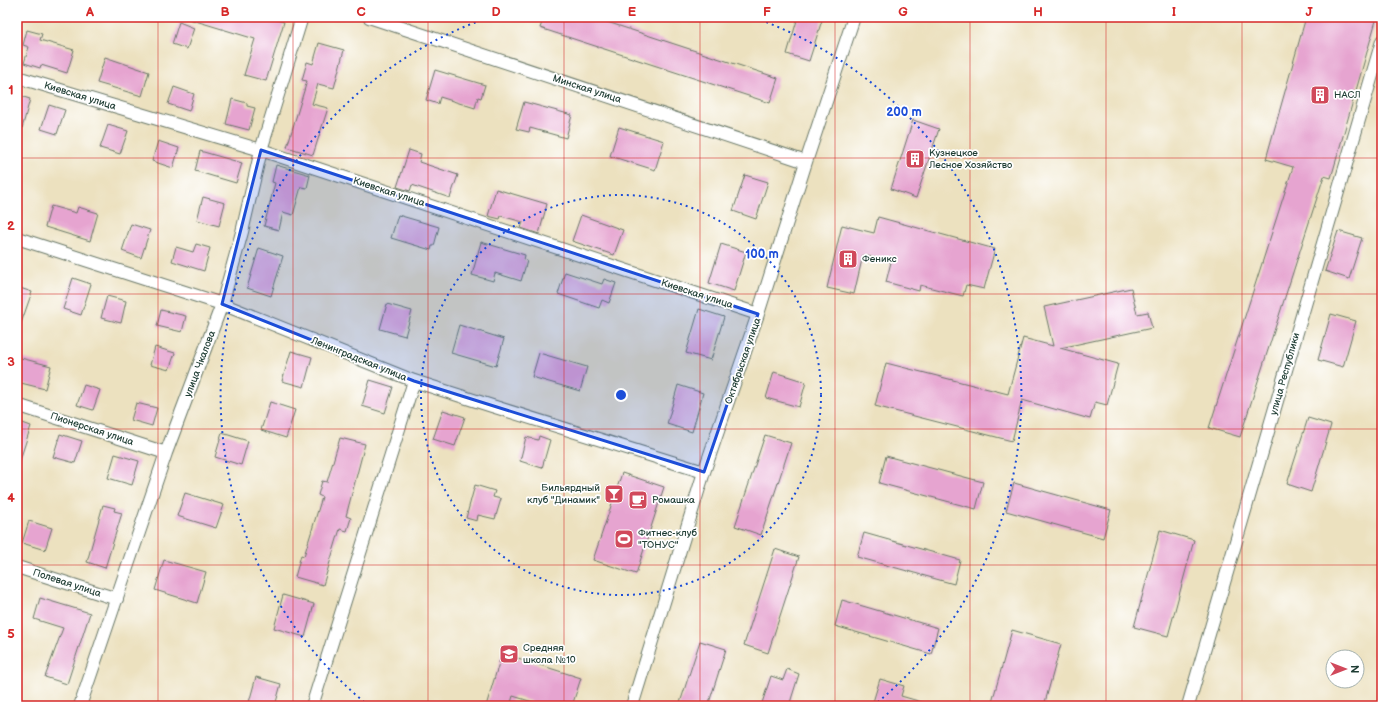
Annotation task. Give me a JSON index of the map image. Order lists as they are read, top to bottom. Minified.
{"streets":{"street":["Минская улица","Киевская улица","Ленинградская улица","Октябрьская улица","улица Чкалова","улица Республики","Пионерская улица","Полевая улица"]},"crossings":[["Минская улица","Октябрьская улица"],["Киевская улица","Октябрьская улица"],["Киевская улица","улица Чкалова"],["Ленинградская улица","Октябрьская улица"],["Ленинградская улица","улица Чкалова"],["улица Чкалова","Пионерская улица"],["улица Чкалова","Полевая улица"]],"places":{"building":["НАСЛ","Кузнецкое Лесное Хозяйство","Феникс"],"bar":["Бильярдный клуб \"Динамик\""],"cafe":["Ромашка"],"sports":["Фитнес-клуб \"ТОНУС\""],"school or university":["Средняя школа №10"]},"north":"right","grid":{"columns":["A","B","C","D","E","F","G","H","I","J"],"rows":["1","2","3","4","5"]},"rings":["200 m","100 m"]}
